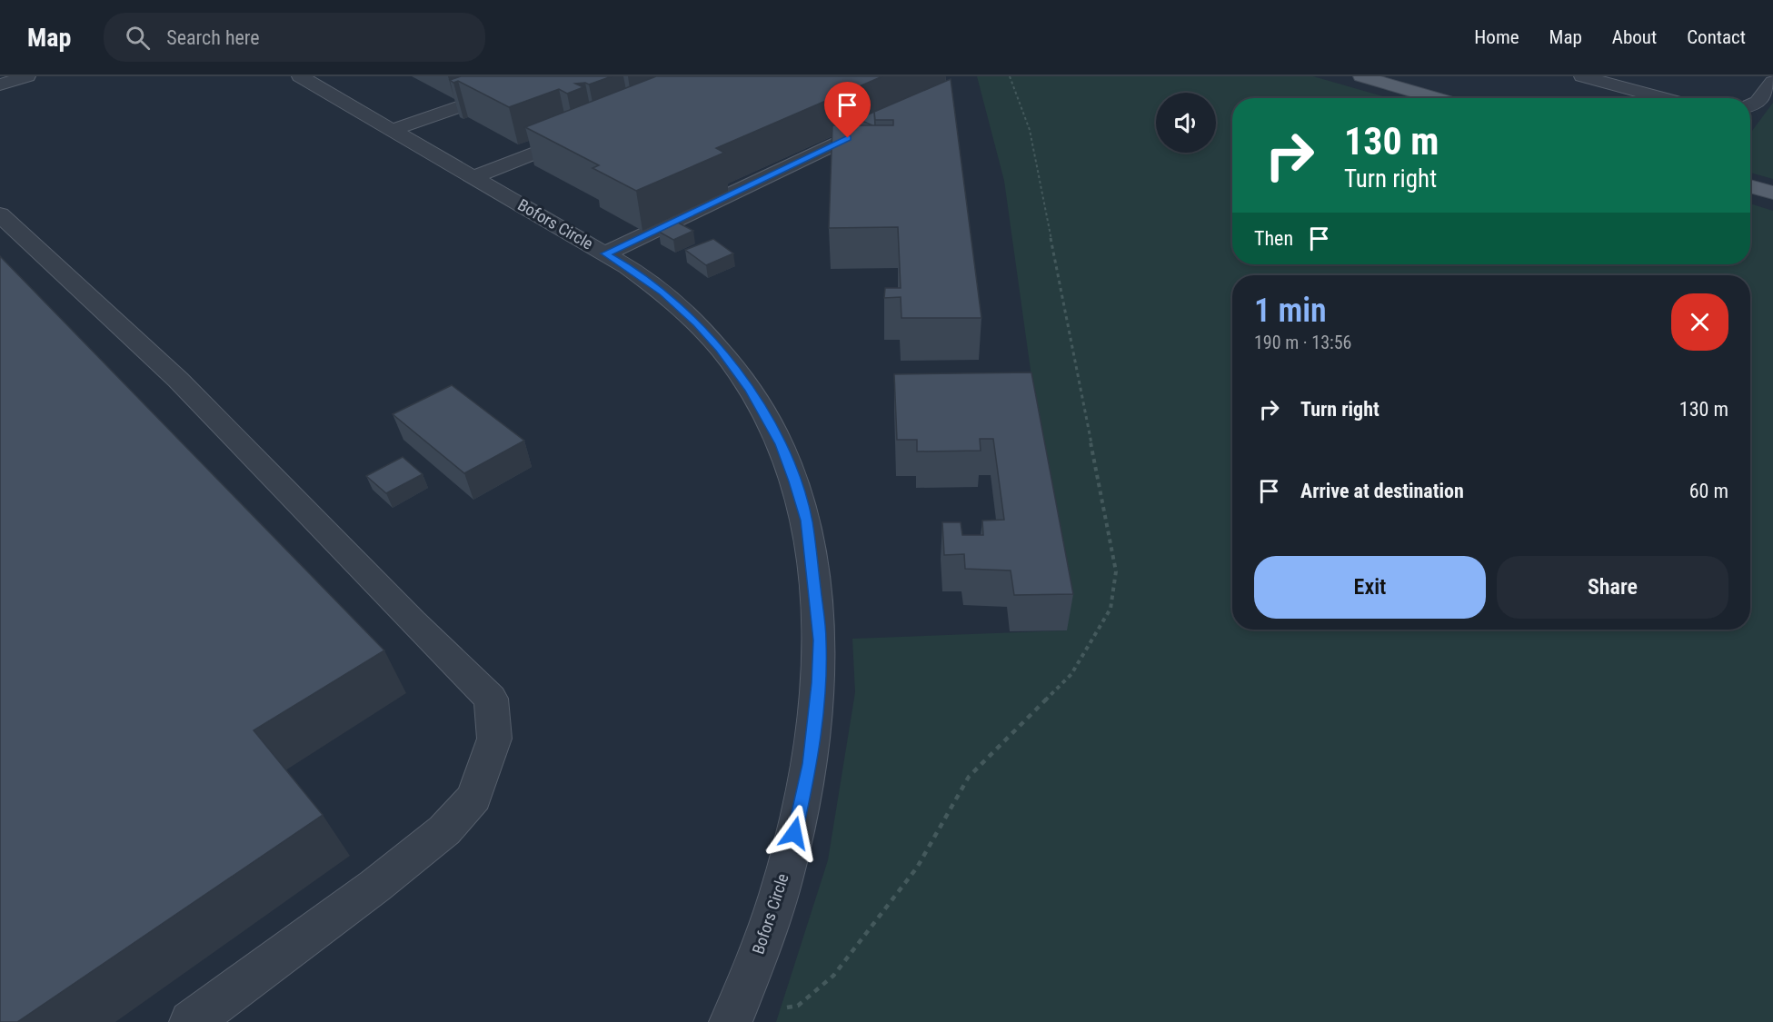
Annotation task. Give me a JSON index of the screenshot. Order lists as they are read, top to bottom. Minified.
{"streets":{"street":["Bofors Circle"]},"page":{"header":"Map","search":"Search here","nav":["Home","Map","About","Contact"],"turn":["130 m","Turn right"],"then":"Then","heading":["1 min","190 m · 13:56"],"list":[{"name":"Turn right","value":"130 m"},{"name":"Arrive at destination","value":"60 m"}],"buttons":["Exit","Share"]}}
